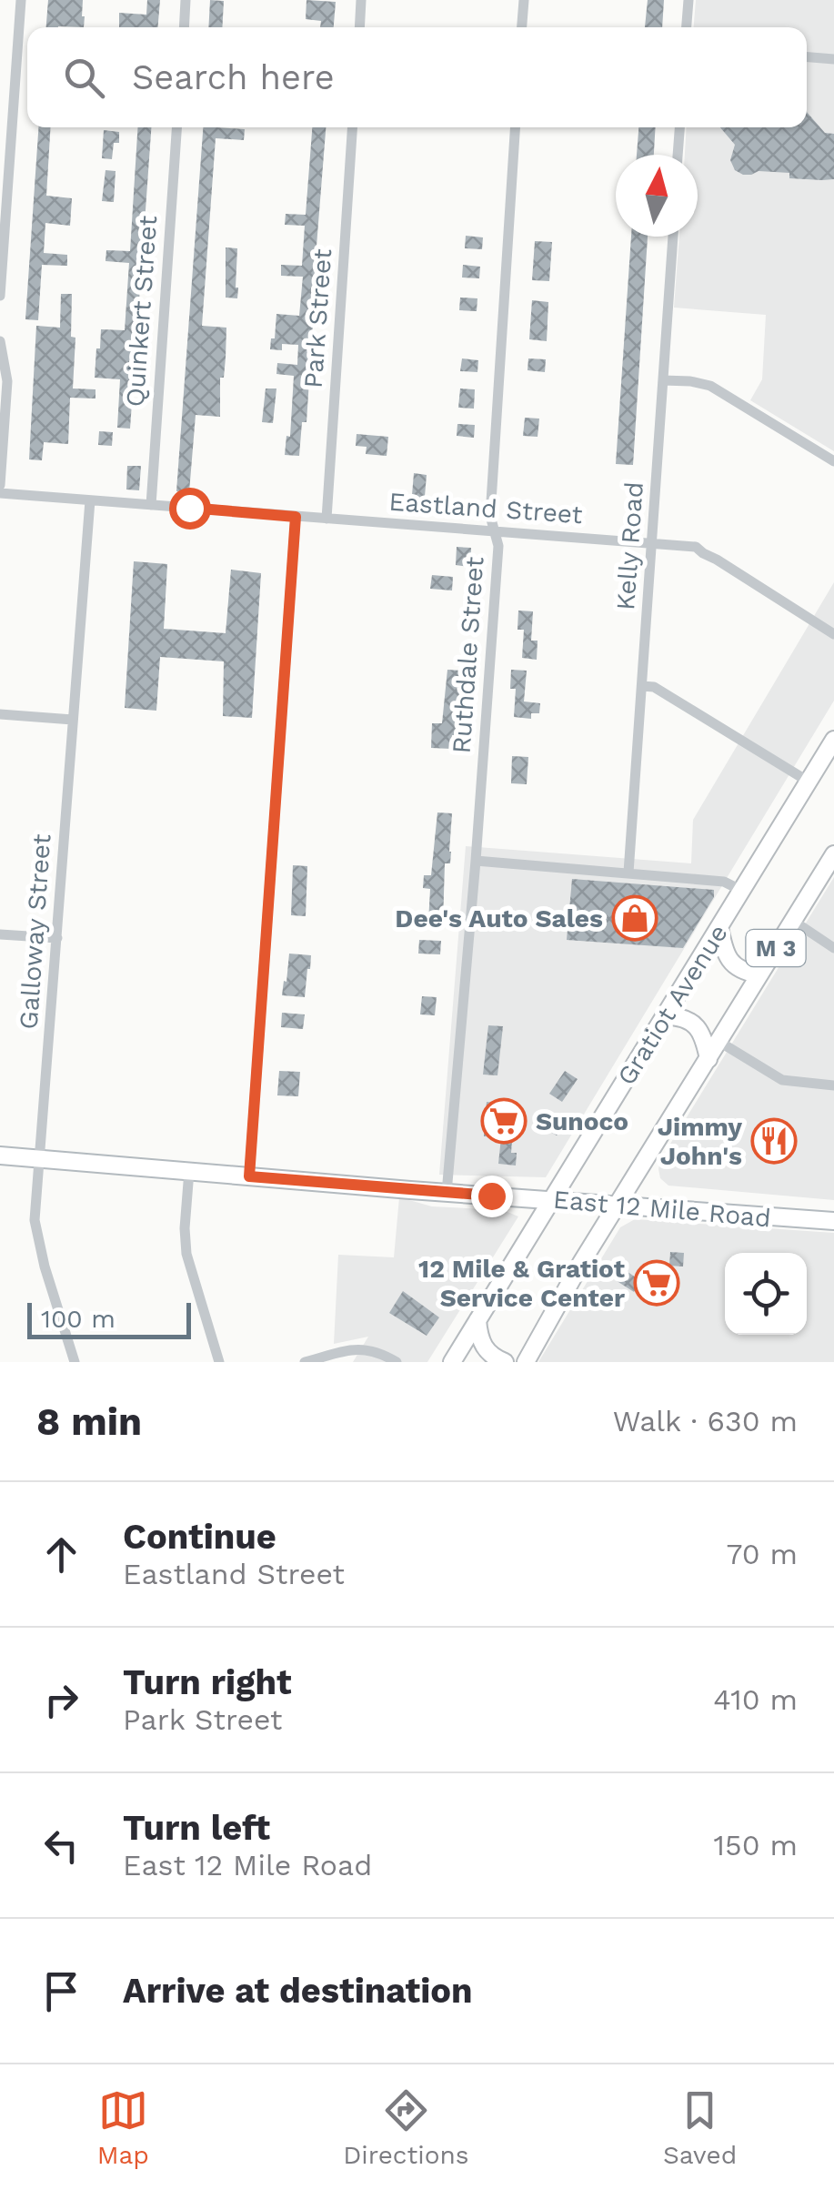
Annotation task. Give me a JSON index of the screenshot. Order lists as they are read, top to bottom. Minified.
{"streets":{"main road":["M 3","Gratiot Avenue","East 12 Mile Road"],"street":["Quinkert Street","Park Street","Eastland Street","Kelly Road","Ruthdale Street","Galloway Street"]},"crossings":[["Park Street","Eastland Street"],["Eastland Street","Kelly Road"],["Eastland Street","Ruthdale Street"],["Ruthdale Street","East 12 Mile Road"],["Galloway Street","East 12 Mile Road"],["M 3","East 12 Mile Road"],["Gratiot Avenue","East 12 Mile Road"]],"places":{"shop":["Dee's Auto Sales"],"supermarket":["Sunoco","12 Mile & Gratiot Service Center"],"restaurant":["Jimmy John's"]},"scale_bar":"100 m","north":"top","page":{"search":"Search here","scale":"100 m","heading":["8 min","Walk · 630 m"],"list":[["Continue","Eastland Street","70 m"],["Turn right","Park Street","410 m"],["Turn left","East 12 Mile Road","150 m"],"Arrive at destination"],"nav":["Map","Directions","Saved"]}}
